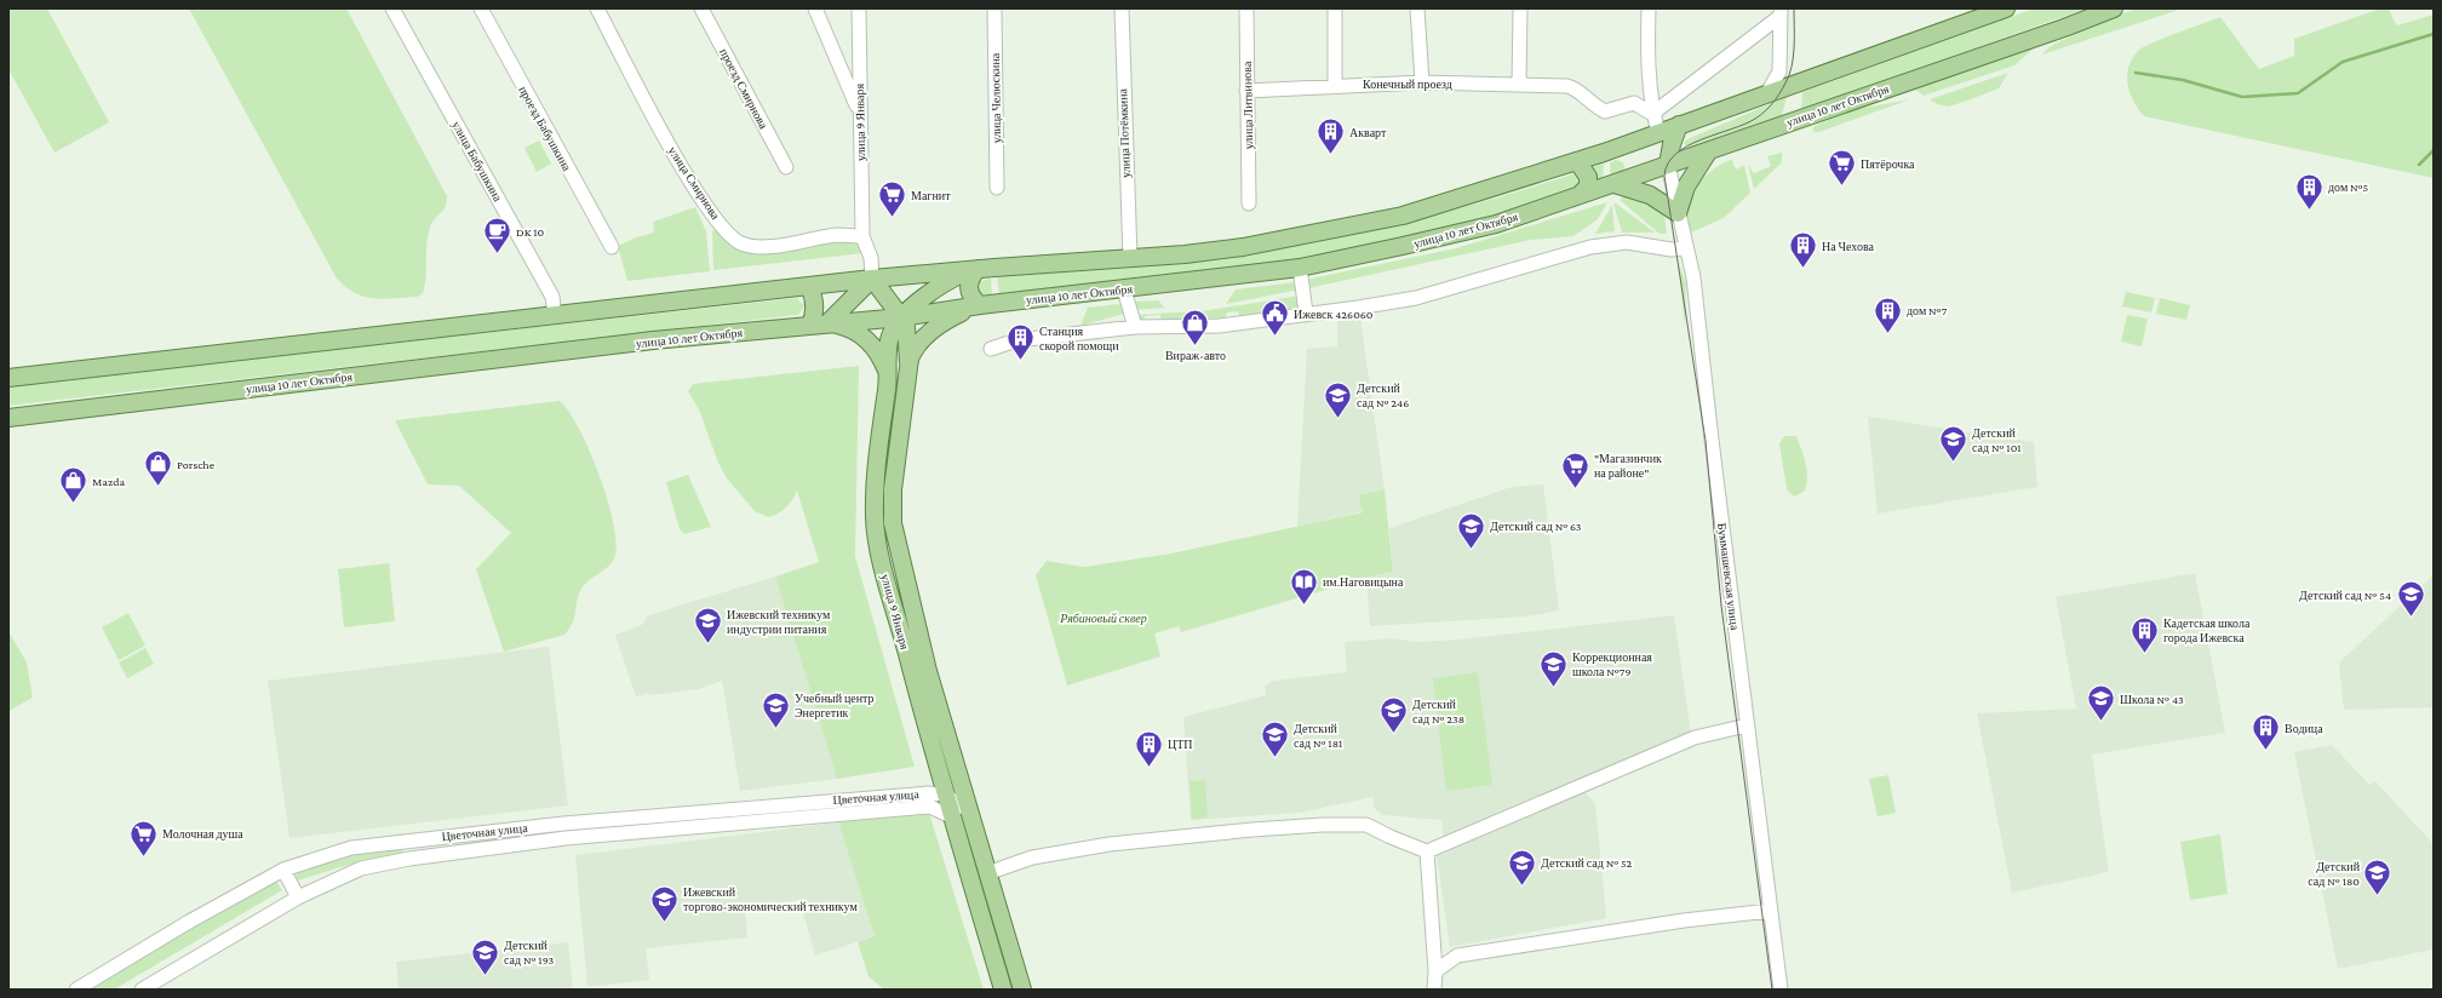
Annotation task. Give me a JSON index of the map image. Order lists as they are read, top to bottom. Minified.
{"streets":{"main road":["улица 10 лет Октября","улица 9 Января"],"street":["Конечный проезд","проезд Смирнова","улица Челюскина","улица Литвинова","проезд Бабушкина","улица Потёмкина","улица Бабушкина","улица Смирнова","Буммашевская улица","Цветочная улица"]},"crossings":[["Конечный проезд","улица Литвинова"],["улица 10 лет Октября","улица 9 Января"],["улица 10 лет Октября","Буммашевская улица"],["улица 9 Января","улица Смирнова"],["улица 9 Января","Цветочная улица"]],"parks":["Рябиновый сквер"],"places":{"building":["Акварт","дом №5","На Чехова","дом №7","Станция скорой помощи","Кадетская школа города Ижевска","Водица","ЦТП"],"supermarket":["Пятёрочка","Магнит","\"Магазинчик на районе\"","Молочная душа"],"cafe":["DK 10"],"public building":["Ижевск 426060"],"shop":["Вираж-авто","Porsche","Mazda"],"school or university":["Детский сад № 246","Детский сад № 101","Детский сад № 63","Детский сад № 54","Ижевский техникум индустрии питания","Коррекционная школа №79","Школа № 43","Учебный центр Энергетик","Детский сад № 238","Детский сад № 181","Детский сад № 52","Детский сад № 180","Ижевский торгово-экономический техникум","Детский сад № 193"],"library":["им.Наговицына"]}}
